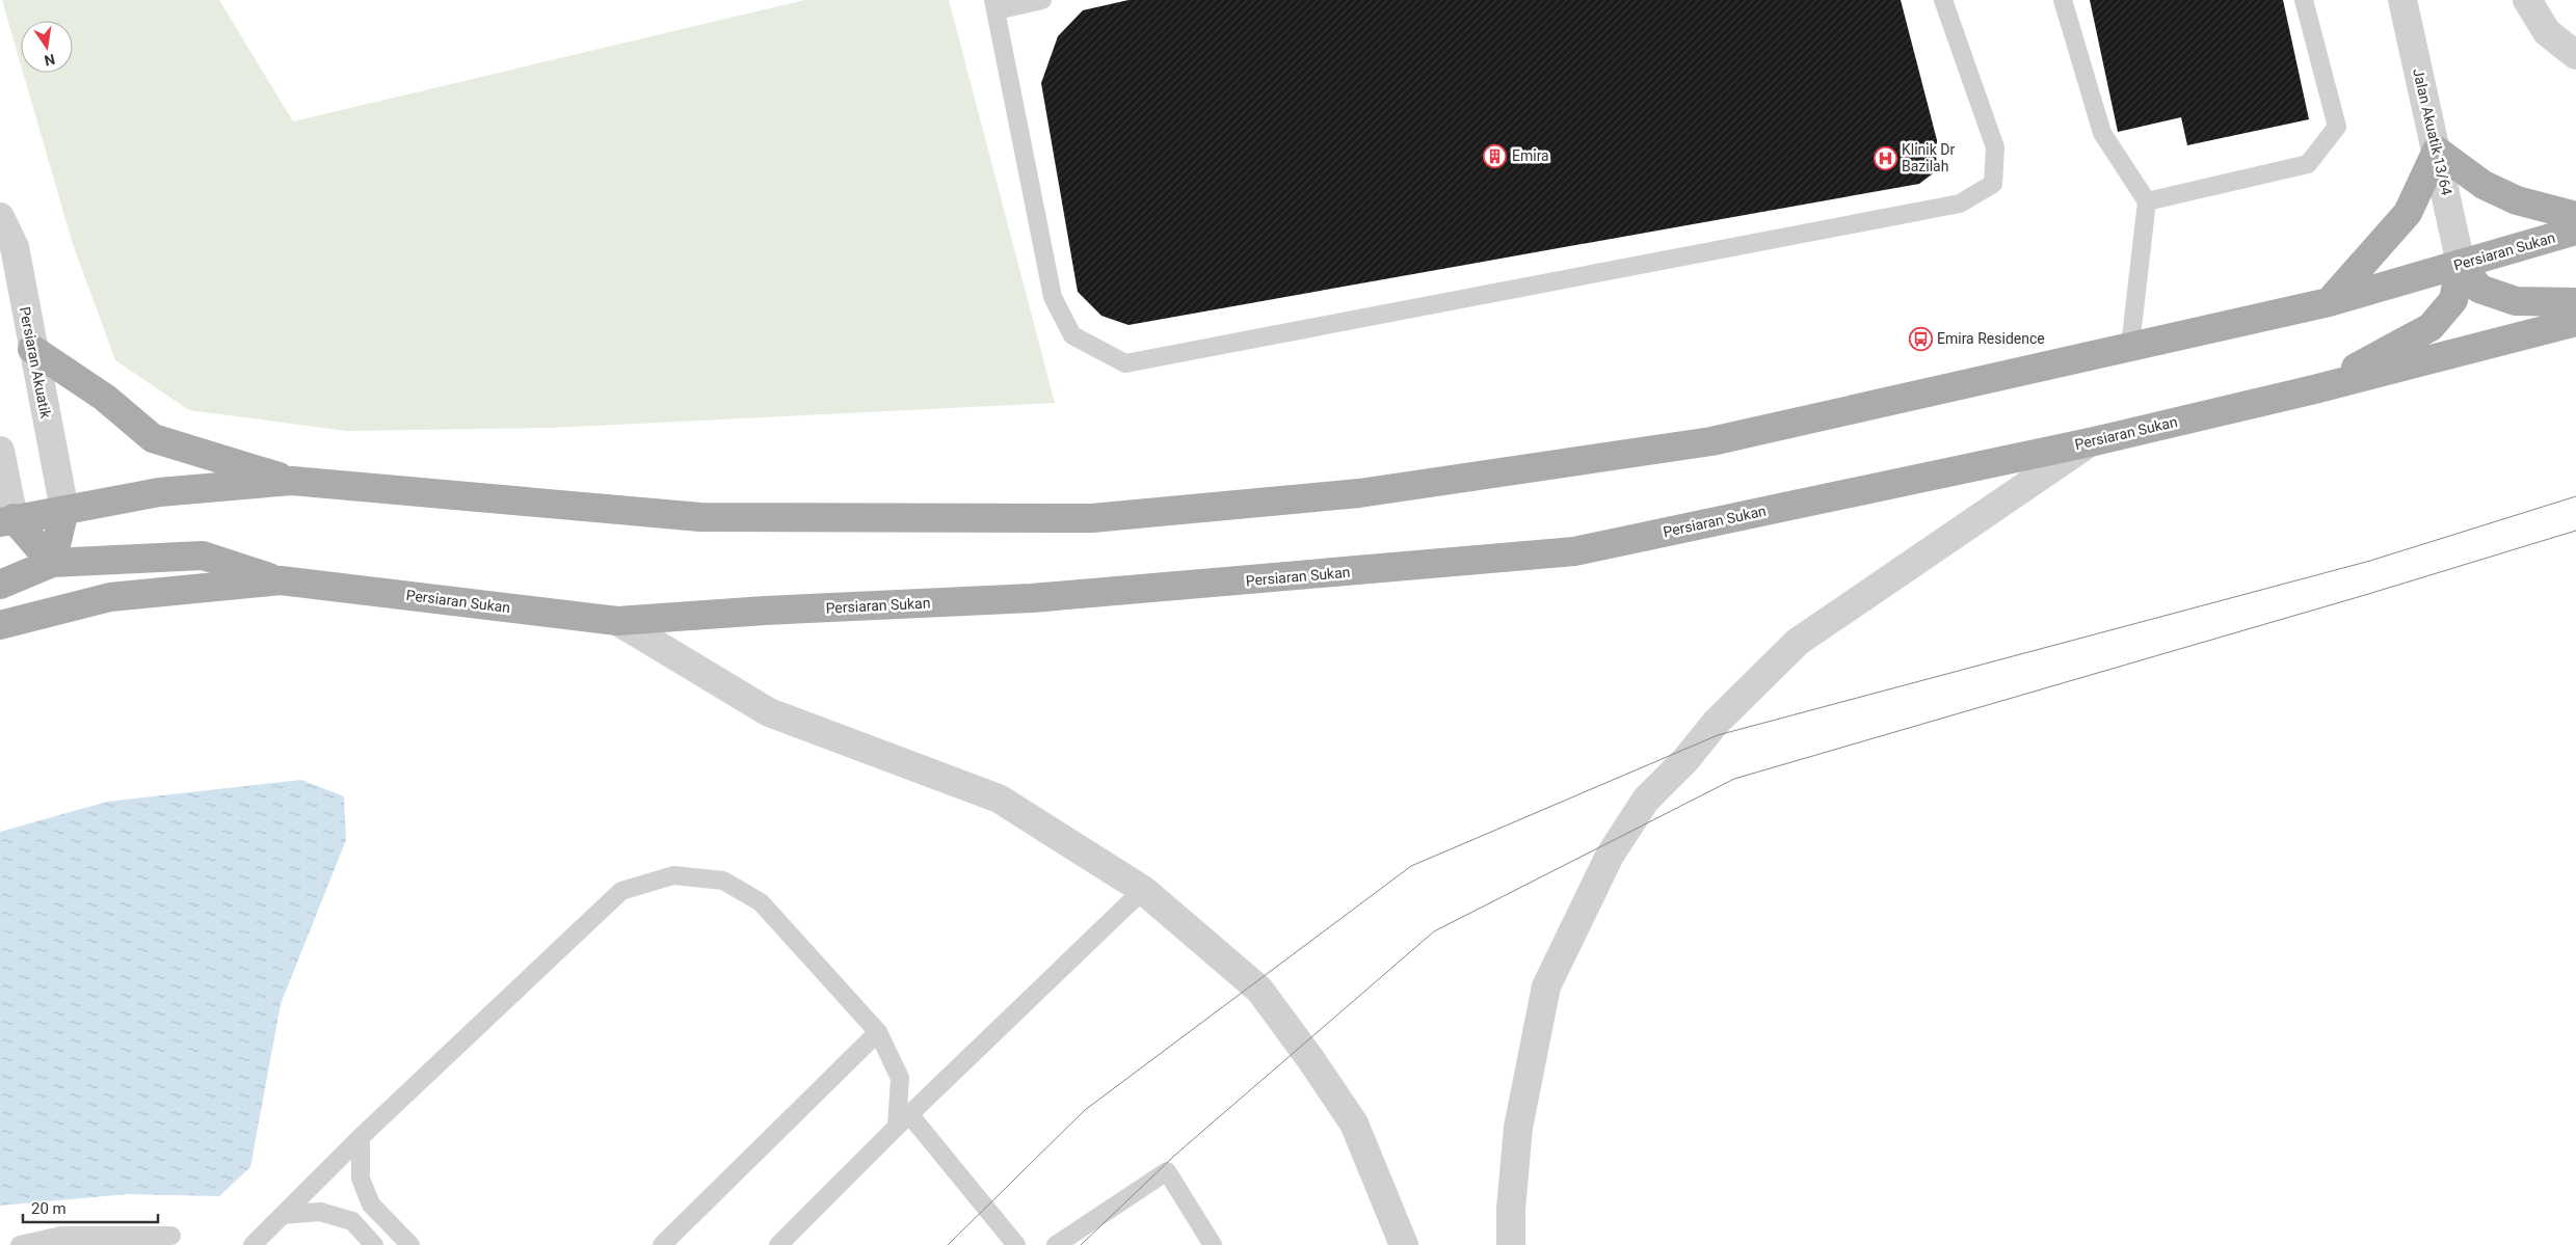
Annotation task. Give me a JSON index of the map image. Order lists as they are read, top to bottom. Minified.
{"streets":{"main road":["Persiaran Sukan"],"street":["Jalan Akuatik 13/64","Persiaran Akuatik"]},"crossings":[["Jalan Akuatik 13/64","Persiaran Sukan"],["Persiaran Sukan","Persiaran Akuatik"]],"places":{"building":["Emira"],"hospital":["Klinik Dr Bazilah"],"bus stop":["Emira Residence"]},"scale_bar":"20 m","north":"bottom"}
